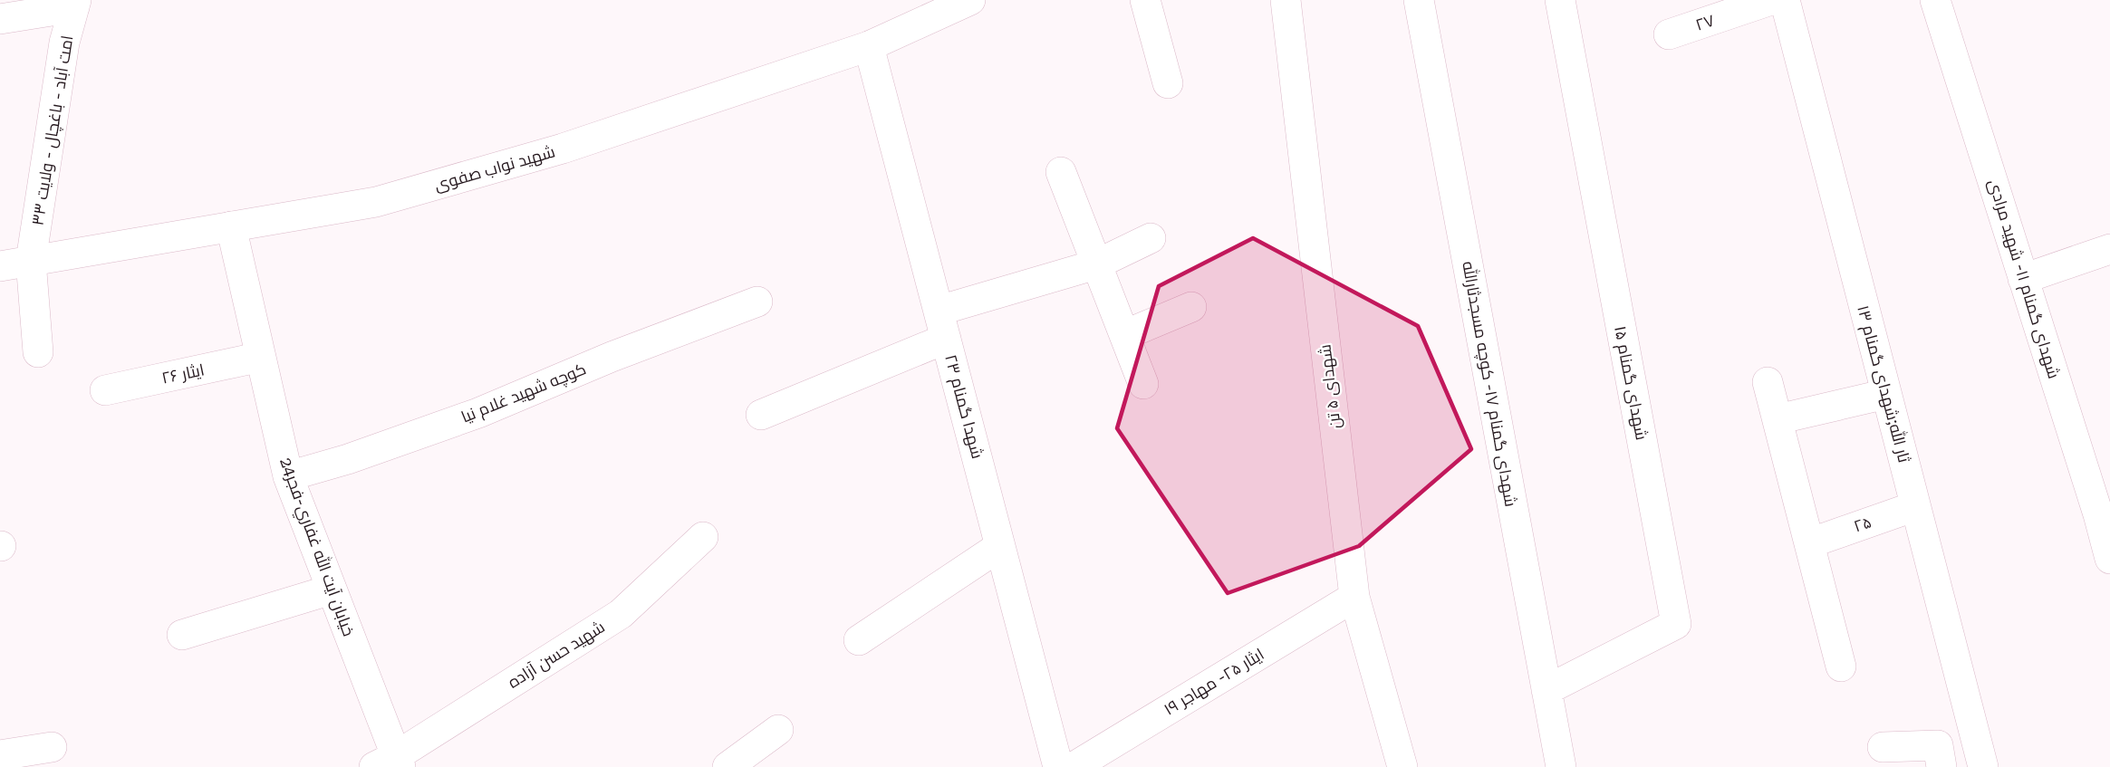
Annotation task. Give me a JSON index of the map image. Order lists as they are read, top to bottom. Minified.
{"streets":{"street":["۲۷","امت آباد - باغچال - ولایت ۳۳","شهید نواب صفوی","شهدای گمنام ۱۱- شهيد مرادی","ایثار ۲۶","شهدای گمنام ۱۵","شهدای گمنام ۱۷- كوچه مسجدثارالله","ثار الله;شهدای گمنام ۱۳","شهدای ۵ تن","کوچه شهید غلام نیا","شهدا گمنام ۲۳","۲۵","خيابان آيت الله غفاري-فجر24","شهید حسن آزاده","ایثار ۲۵- مهاجر ۱۹"]},"crossings":[["امت آباد - باغچال - ولایت ۳۳","شهید نواب صفوی"],["شهید نواب صفوی","شهدا گمنام ۲۳"],["شهید نواب صفوی","خيابان آيت الله غفاري-فجر24"],["ایثار ۲۶","خيابان آيت الله غفاري-فجر24"],["شهدای گمنام ۱۵","شهدای گمنام ۱۷- كوچه مسجدثارالله"],["ثار الله;شهدای گمنام ۱۳","۲۵"],["شهدای ۵ تن","ایثار ۲۵- مهاجر ۱۹"],["کوچه شهید غلام نیا","خيابان آيت الله غفاري-فجر24"],["خيابان آيت الله غفاري-فجر24","شهید حسن آزاده"]]}
